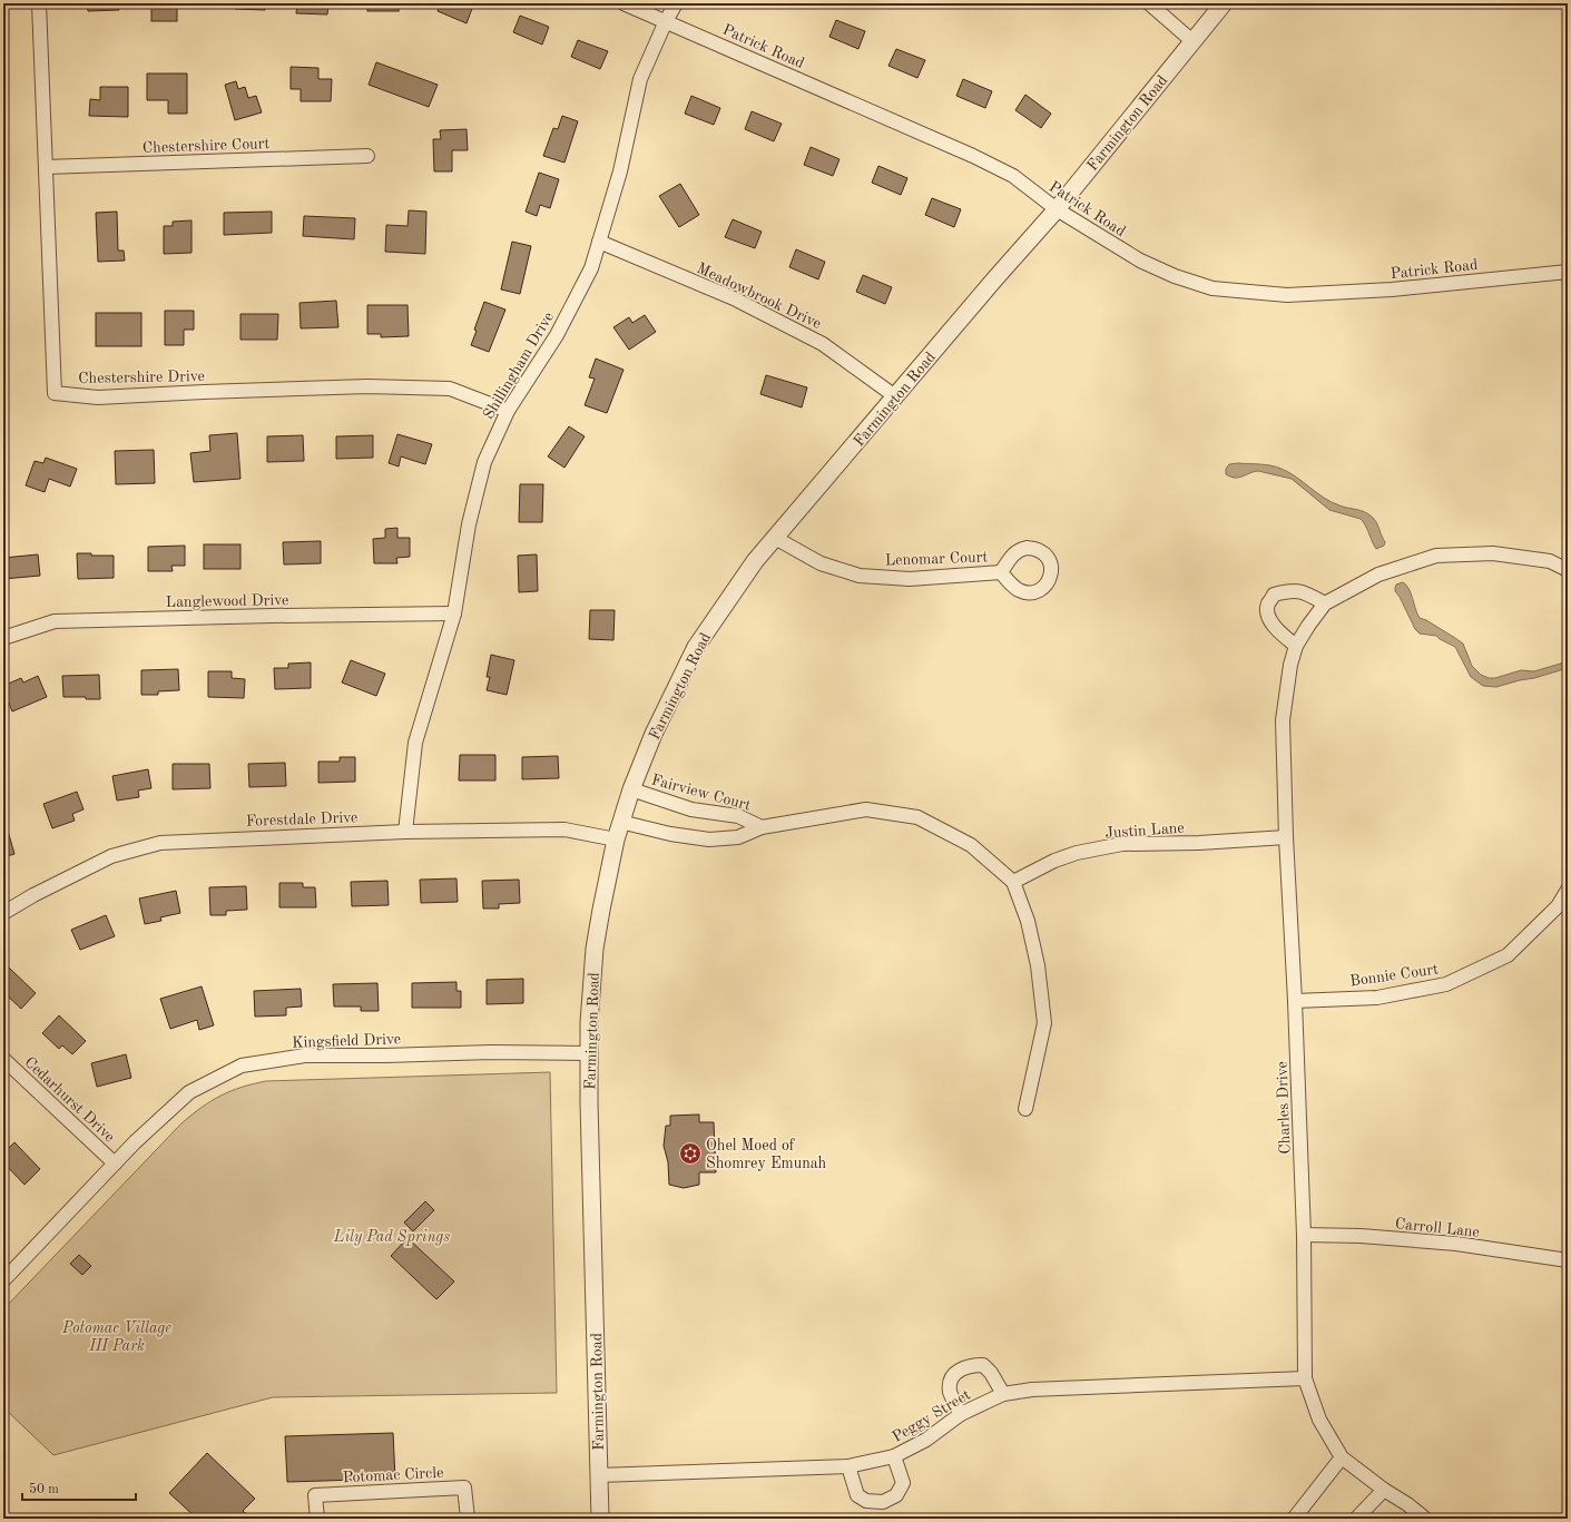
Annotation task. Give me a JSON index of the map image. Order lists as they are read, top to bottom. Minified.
{"streets":{"street":["Patrick Road","Farmington Road","Chestershire Court","Meadowbrook Drive","Shillingham Drive","Chestershire Drive","Lenomar Court","Langlewood Drive","Fairview Court","Forestdale Drive","Justin Lane","Bonnie Court","Kingsfield Drive","Cedarhurst Drive","Charles Drive","Carroll Lane","Peggy Street","Potomac Circle"]},"crossings":[["Patrick Road","Farmington Road"],["Patrick Road","Shillingham Drive"],["Farmington Road","Meadowbrook Drive"],["Farmington Road","Lenomar Court"],["Farmington Road","Fairview Court"],["Farmington Road","Forestdale Drive"],["Farmington Road","Kingsfield Drive"],["Farmington Road","Peggy Street"],["Chestershire Court","Chestershire Drive"],["Meadowbrook Drive","Shillingham Drive"],["Shillingham Drive","Chestershire Drive"],["Shillingham Drive","Langlewood Drive"],["Shillingham Drive","Forestdale Drive"],["Fairview Court","Justin Lane"],["Justin Lane","Charles Drive"],["Bonnie Court","Charles Drive"],["Kingsfield Drive","Cedarhurst Drive"],["Charles Drive","Carroll Lane"],["Charles Drive","Peggy Street"]],"parks":["Lily Pad Springs","Potomac Village III Park"],"places":{"synagogue":["Ohel Moed of Shomrey Emunah"]},"scale_bar":"50 m"}
